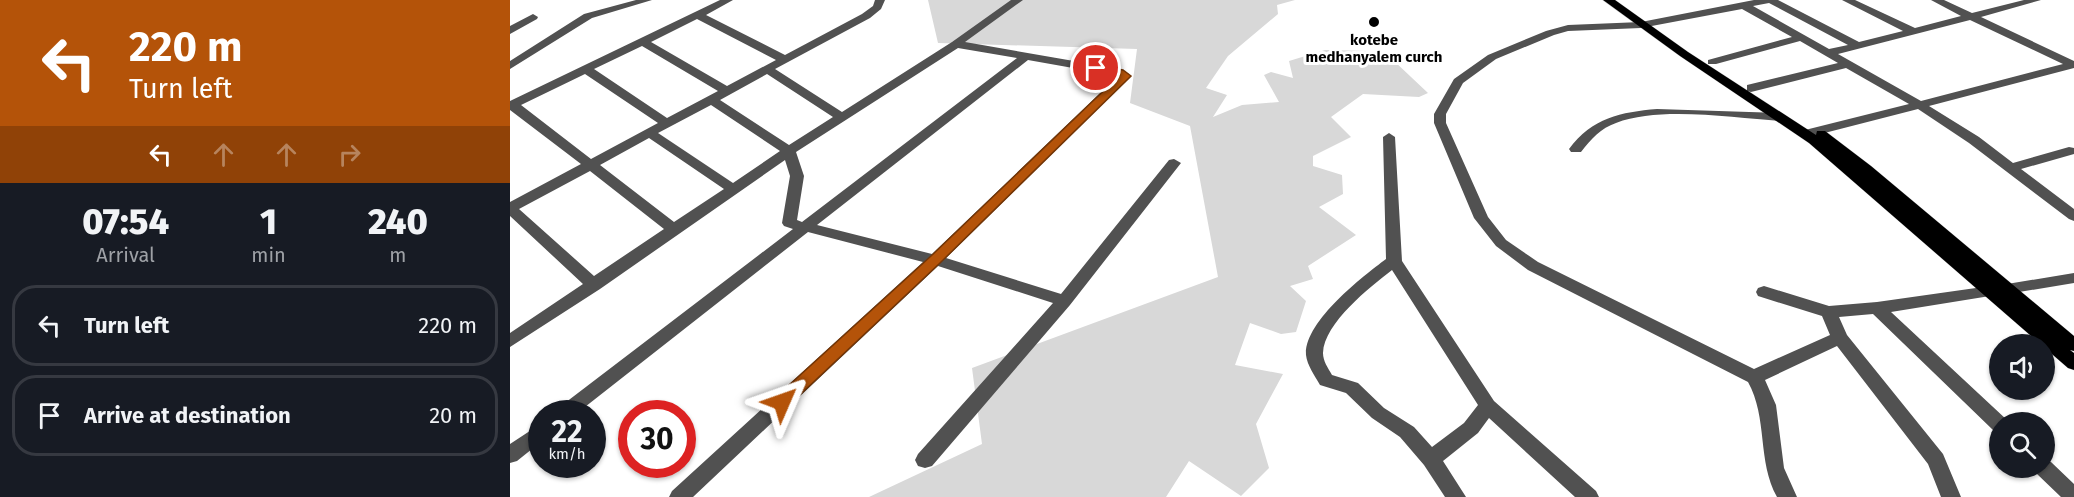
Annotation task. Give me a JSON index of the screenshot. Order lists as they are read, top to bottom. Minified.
{"places":["kotebe medhanyalem curch"],"page":{"turn":["220 m","Turn left"],"eta":["07:54","Arrival","1","min","240","m"],"list":[{"name":"Turn left","value":"220 m"},{"name":"Arrive at destination","value":"20 m"}],"speed":"22 km/h","limit":"30"}}
